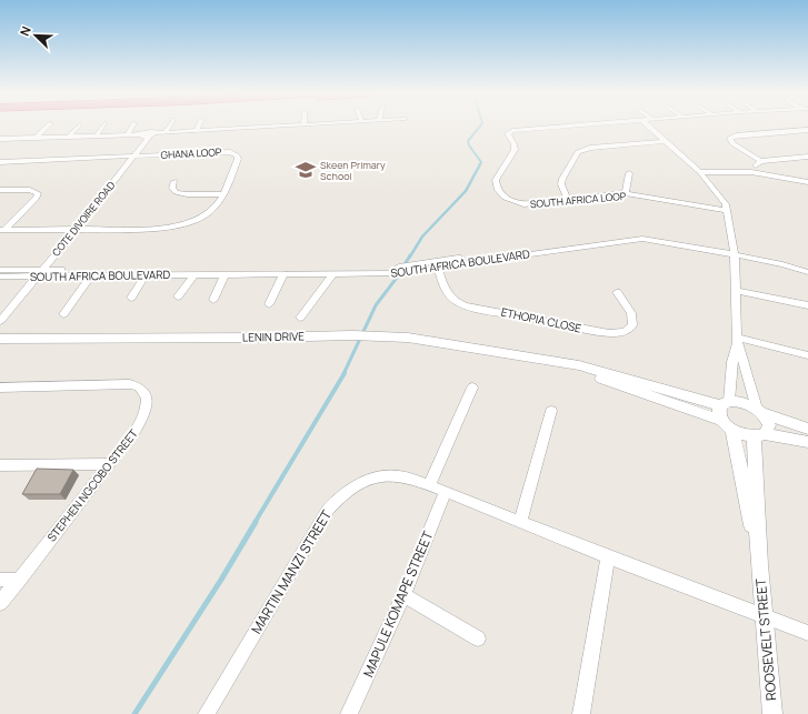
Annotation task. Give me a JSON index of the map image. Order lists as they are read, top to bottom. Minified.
{"streets":{"street":["GHANA LOOP","SOUTH AFRICA LOOP","COTE DIVOIRE ROAD","SOUTH AFRICA BOULEVARD","ETHOPIA CLOSE","LENIN DRIVE","STEPHEN NGCOBO STREET","MARTIN MANZI STREET","MAPULE KOMAPE STREET","ROOSEVELT STREET"]},"crossings":[["GHANA LOOP","COTE DIVOIRE ROAD"],["COTE DIVOIRE ROAD","SOUTH AFRICA BOULEVARD"],["SOUTH AFRICA BOULEVARD","ETHOPIA CLOSE"],["MARTIN MANZI STREET","MAPULE KOMAPE STREET"],["MARTIN MANZI STREET","ROOSEVELT STREET"]],"places":{"school or university":["Skeen Primary School"]},"north":"top left"}
